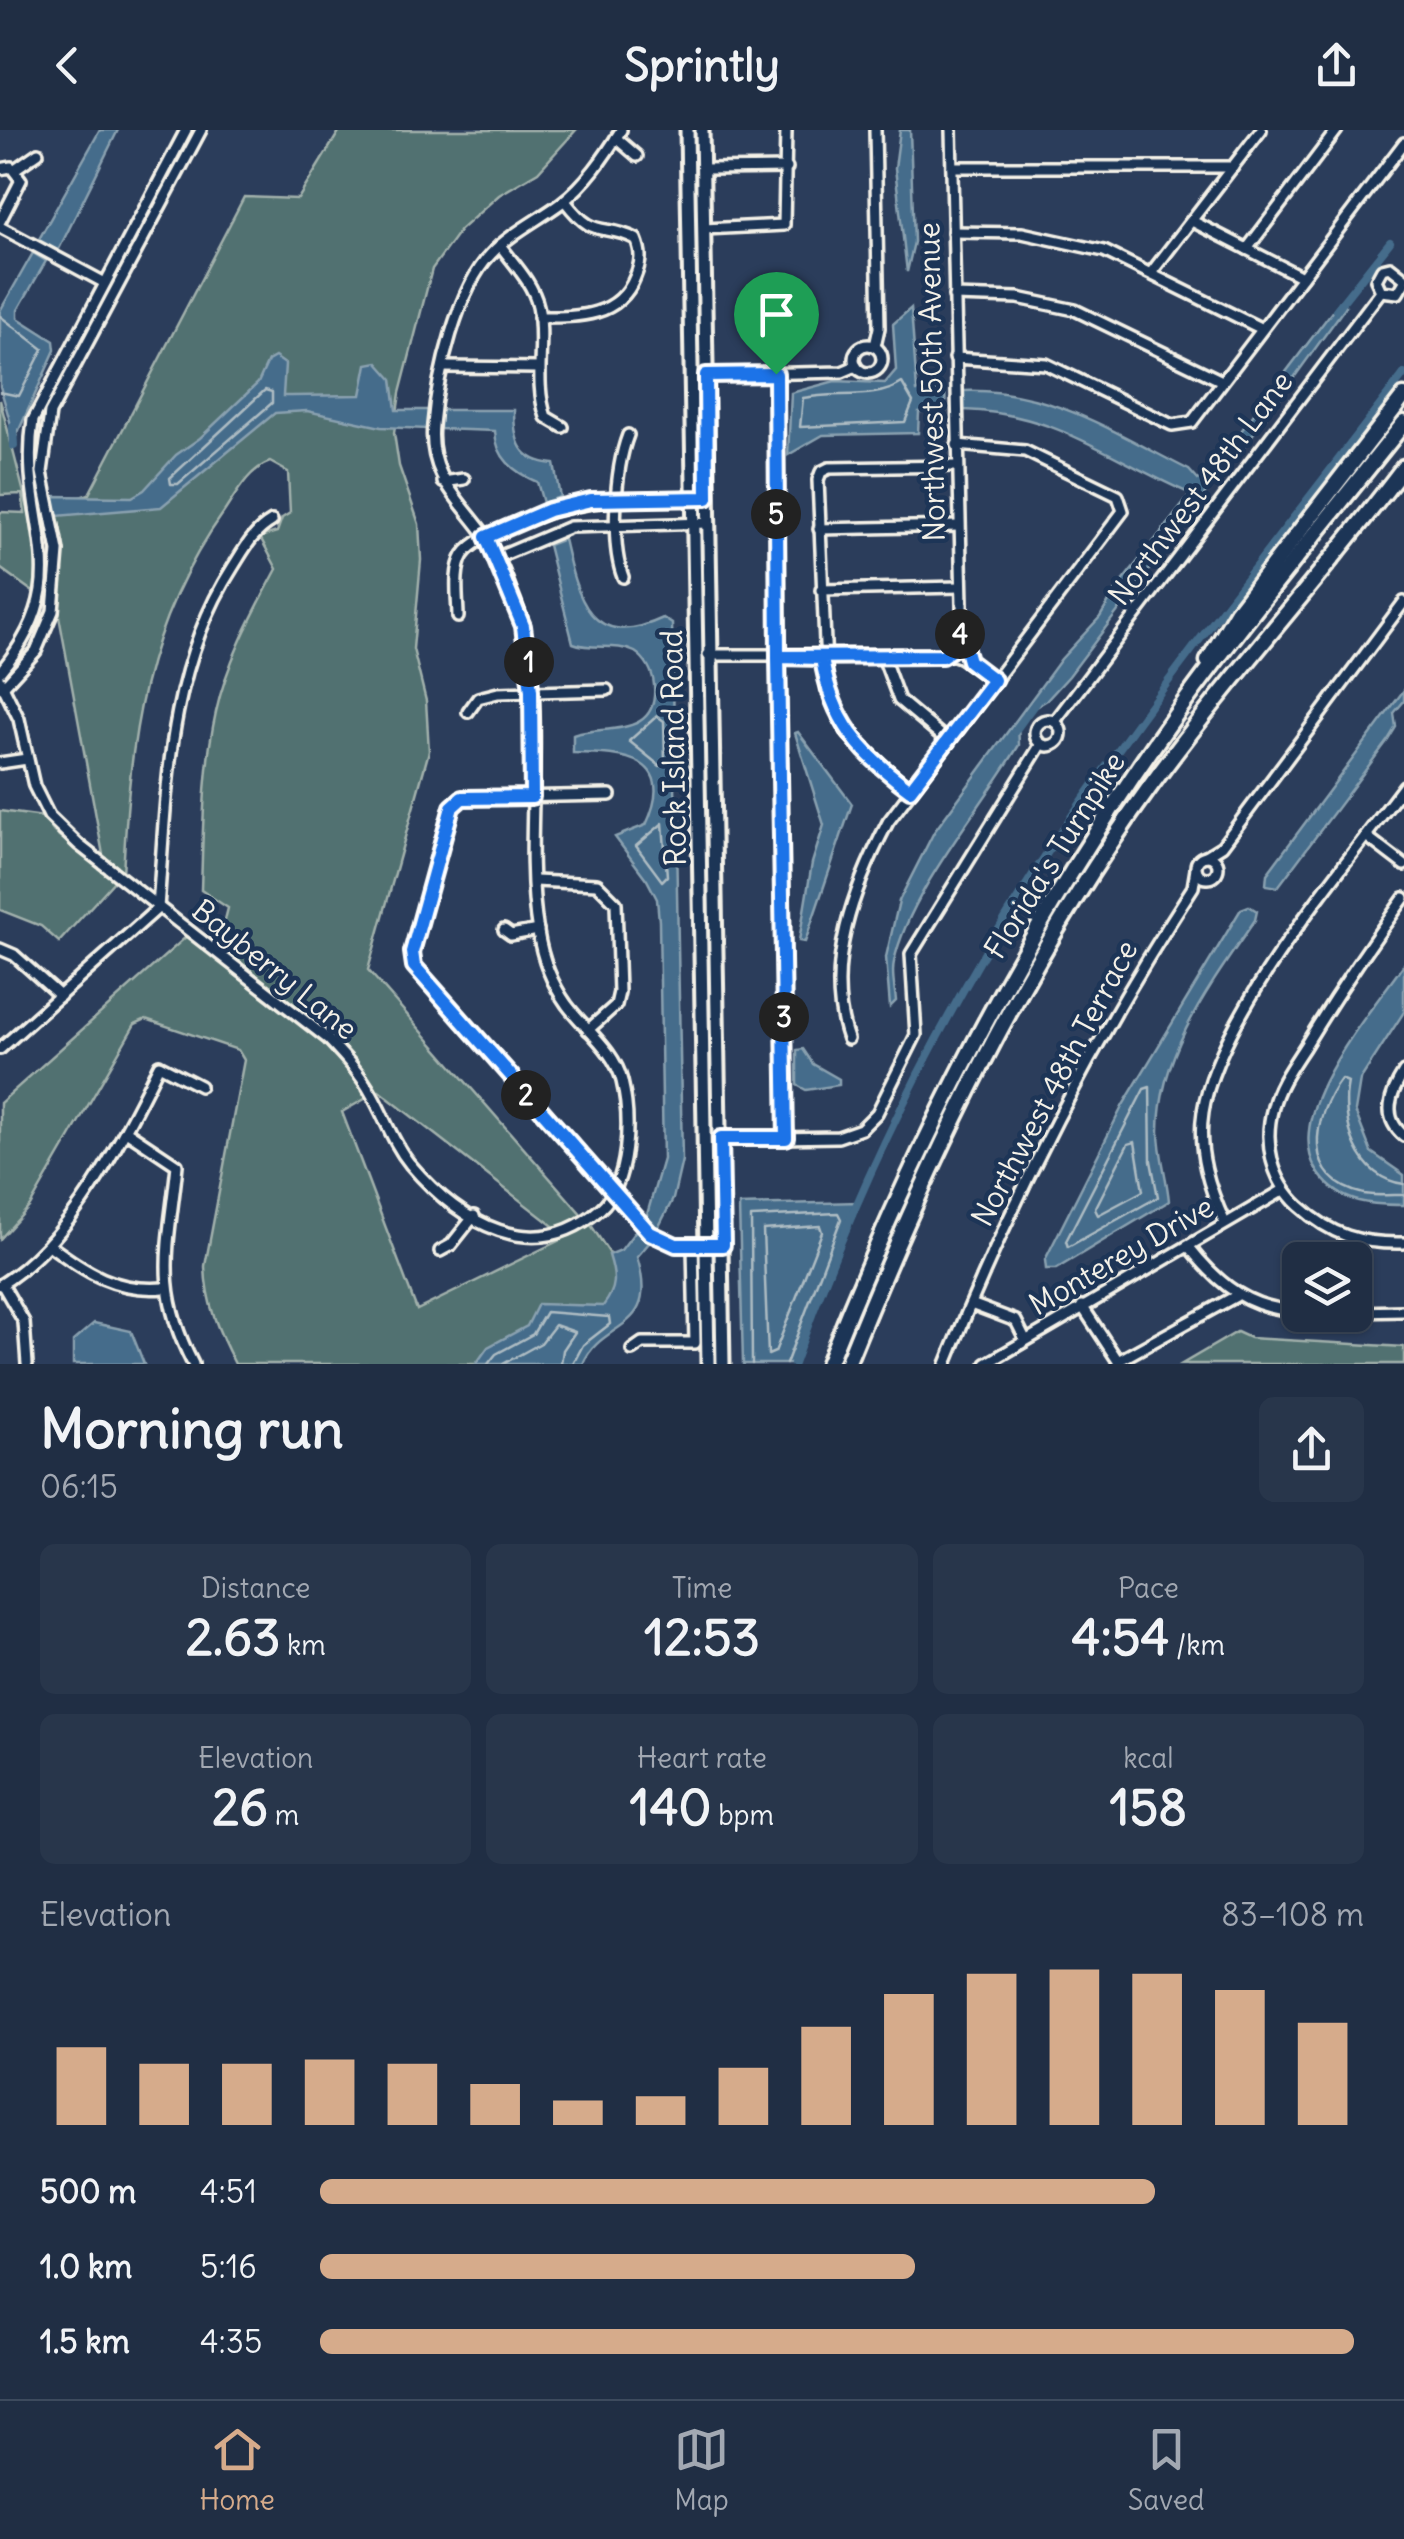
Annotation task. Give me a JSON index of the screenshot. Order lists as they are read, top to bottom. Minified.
{"streets":{"highway":["Florida's Turnpike"],"main road":["Rock Island Road"],"street":["Northwest 50th Avenue","Northwest 48th Lane","Bayberry Lane","Northwest 48th Terrace","Monterey Drive"]},"crossings":[["Northwest 48th Lane","Rock Island Road"]],"page":{"header":"Sprintly","pins":["5","4","1","3","2"],"heading":["Morning run","06:15"],"stats":[["Distance","2.63 km"],["Time","12:53"],["Pace","4:54 /km"],["Elevation","26 m"],["Heart rate","140 bpm"],["kcal","158"]],"chart":["Elevation","83–108 m"],"list":[{"name":"500 m","note":"4:51"},{"name":"1.0 km","note":"5:16"},{"name":"1.5 km","note":"4:35"}],"tabs":["Home","Map","Saved"]}}
